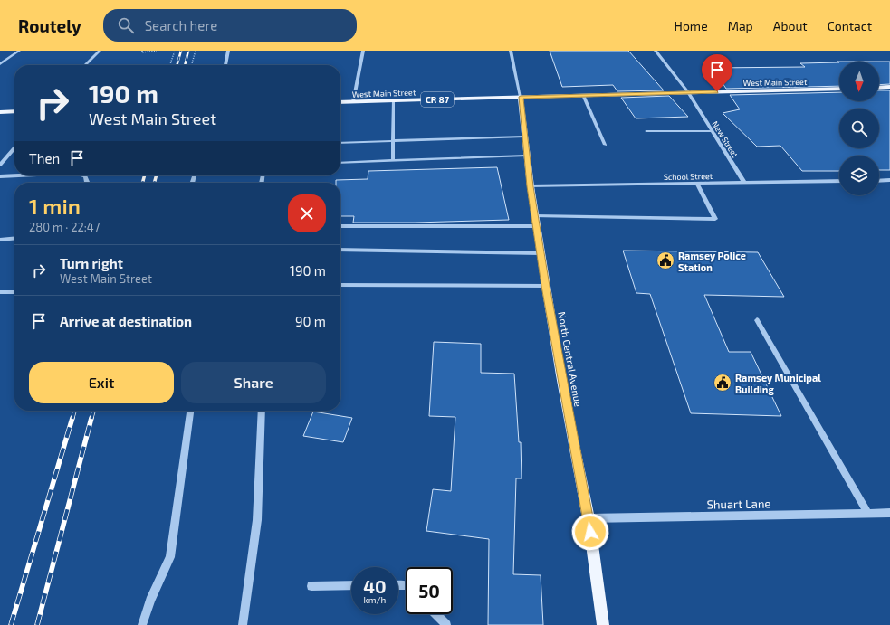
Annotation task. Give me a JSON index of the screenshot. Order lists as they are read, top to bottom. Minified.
{"streets":{"main road":["West Main Street","CR 87","North Central Avenue"],"street":["New Street","School Street","Shuart Lane"]},"crossings":[["West Main Street","New Street"],["West Main Street","North Central Avenue"],["New Street","School Street"],["School Street","North Central Avenue"],["North Central Avenue","Shuart Lane"]],"places":{"public building":["Ramsey Police Station","Ramsey Municipal Building"]},"north":"bottom","page":{"header":"Routely","search":"Search here","nav":["Home","Map","About","Contact"],"turn":["190 m","West Main Street"],"then":"Then","heading":["1 min","280 m · 22:47"],"list":[{"name":"Turn right","note":"West Main Street","value":"190 m"},{"name":"Arrive at destination","value":"90 m"}],"buttons":["Exit","Share"],"speed":"40 km/h","limit":"50"}}
